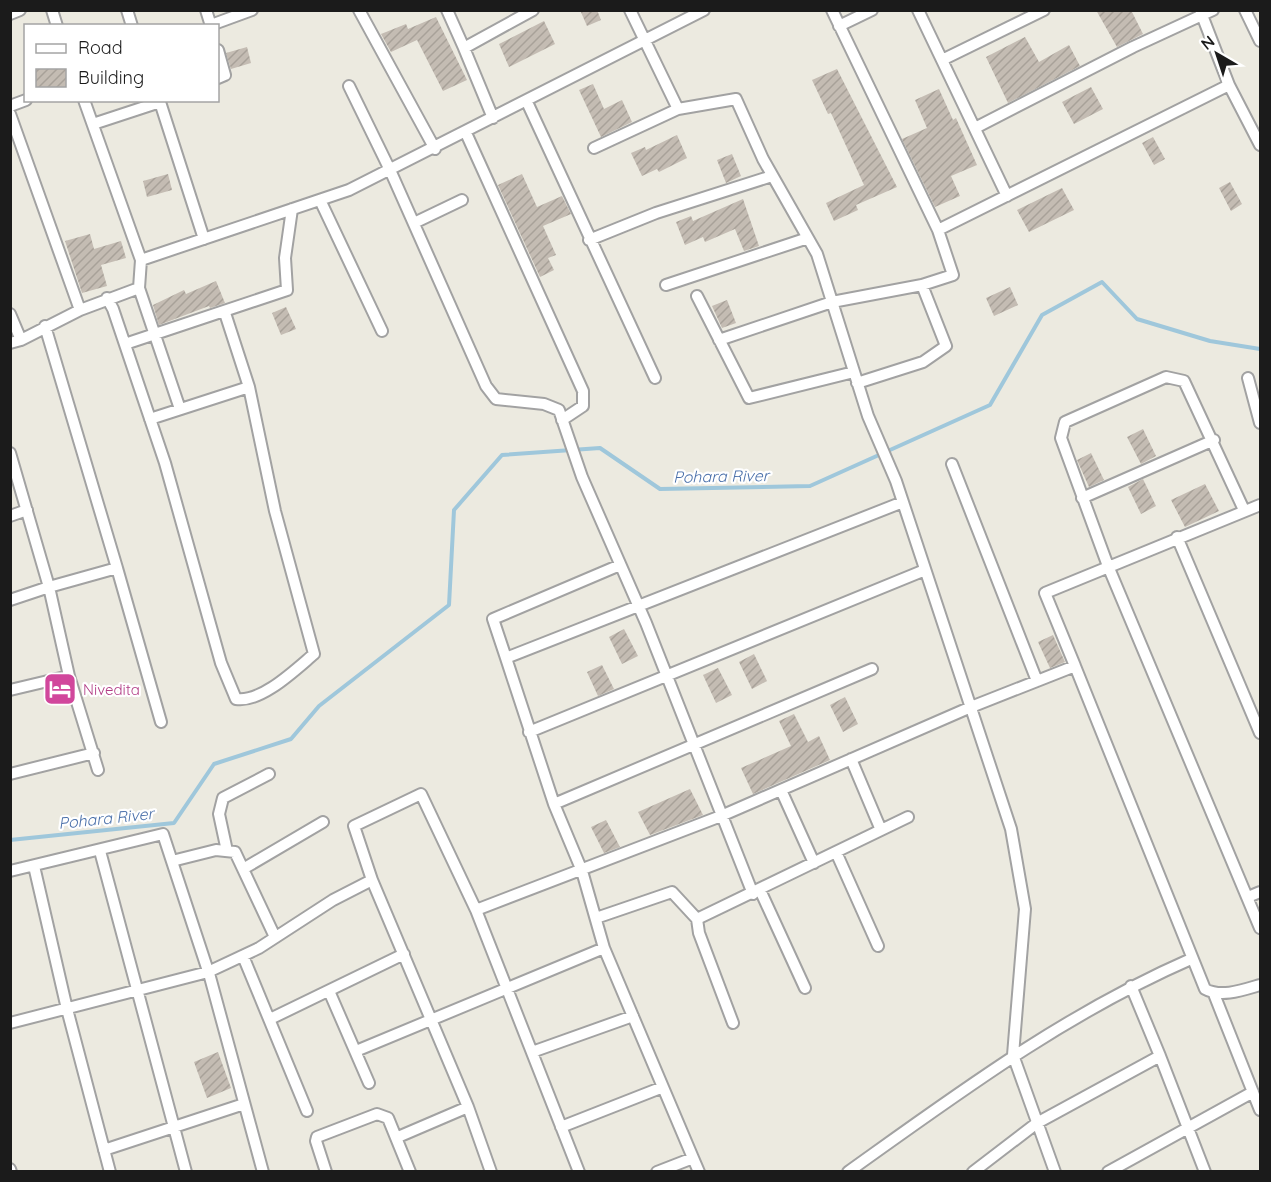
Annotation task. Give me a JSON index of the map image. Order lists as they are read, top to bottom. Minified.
{"water":["Pohara River"],"places":{"hotel":["Nivedita"]},"legend":["Road","Building"],"north":"top left"}
